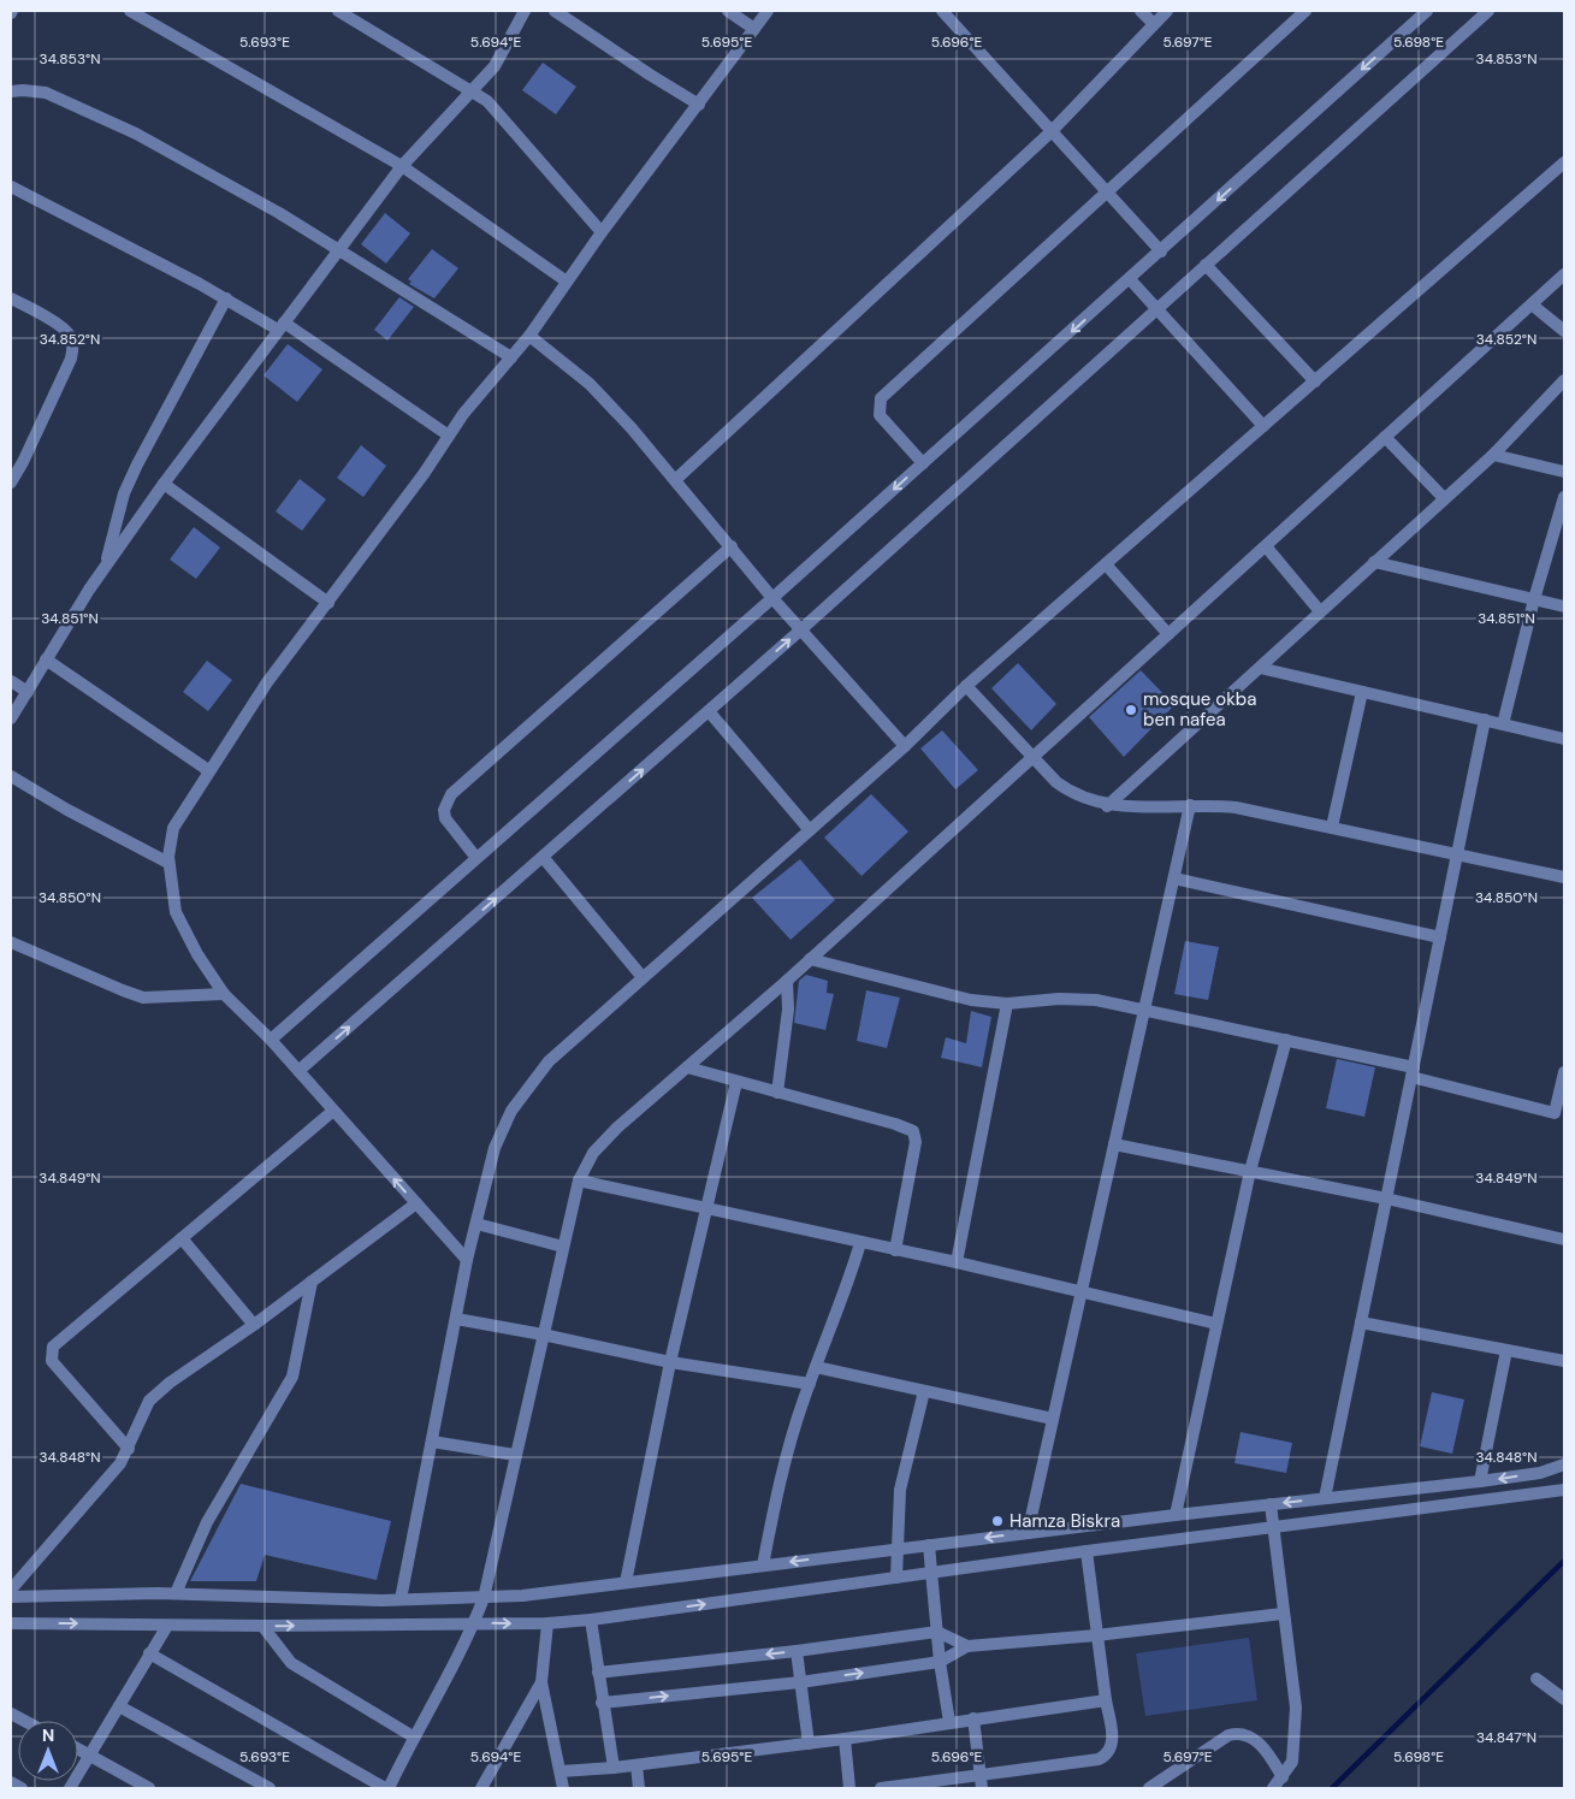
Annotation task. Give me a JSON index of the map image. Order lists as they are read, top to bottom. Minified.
{"places":["mosque okba ben nafea","Hamza Biskra"],"north":"top","coordinates":["5.693°E","5.694°E","5.695°E","5.696°E","5.697°E","5.698°E","34.853°N","34.852°N","34.851°N","34.850°N","34.849°N","34.848°N","34.847°N"]}
